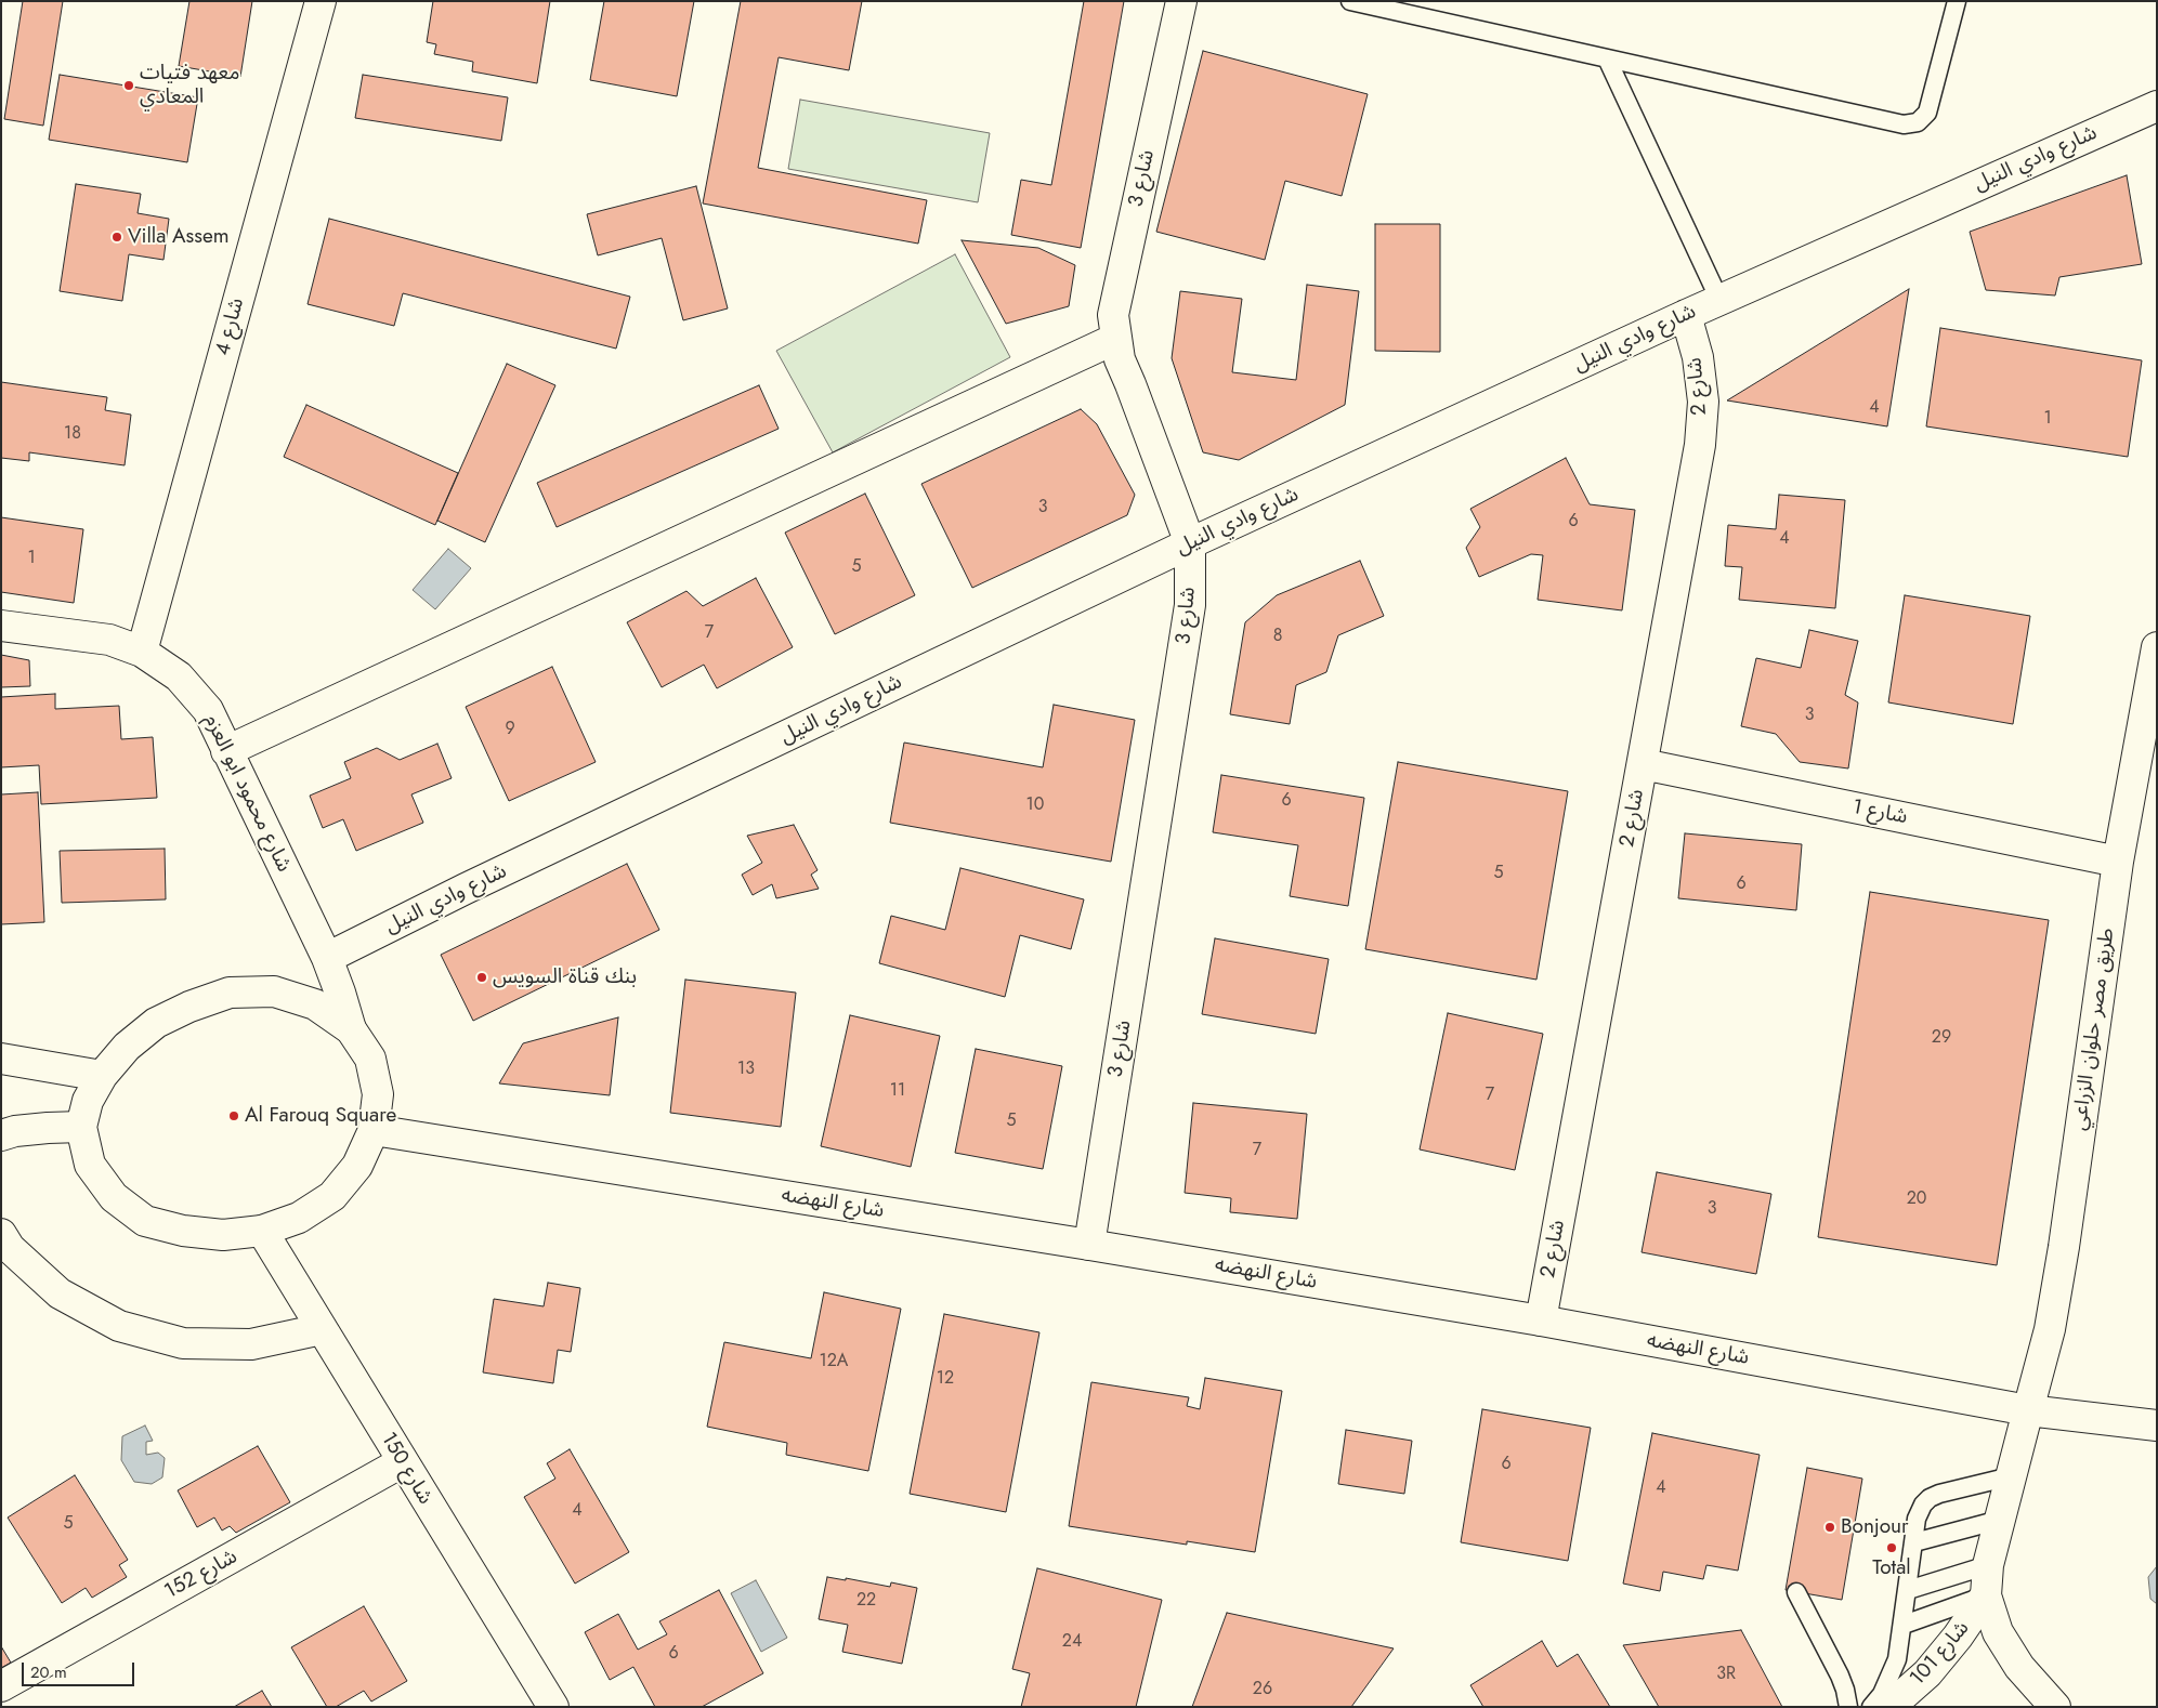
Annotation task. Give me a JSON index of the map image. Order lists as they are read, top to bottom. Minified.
{"streets":{"street":["شارع وادي النيل","شارع 3","شارع 4","شارع 2","شارع محمود ابو العزم","شارع 1","طريق مصر حلوان الزراعي","شارع النهضه","شارع 150","شارع 152","شارع 101"]},"crossings":[["شارع وادي النيل","شارع 3"],["شارع وادي النيل","شارع 2"],["شارع وادي النيل","شارع محمود ابو العزم"],["شارع 3","شارع النهضه"],["شارع 4","شارع محمود ابو العزم"],["شارع 2","شارع 1"],["شارع 2","شارع النهضه"],["شارع 1","طريق مصر حلوان الزراعي"],["طريق مصر حلوان الزراعي","شارع النهضه"],["طريق مصر حلوان الزراعي","شارع 101"],["شارع 150","شارع 152"]],"places":["معهد فتيات المعادي","Villa Assem","بنك قناة السويس","Al Farouq Square","Bonjour","Total"],"house_numbers":["4","1","18","3","6","4","1","5","7","8","3","9","6","10","5","6","29","13","11","7","5","7","20","3","12A","12","6","4","4","5","22","24","6","3R","26"],"scale_bar":"20 m"}
